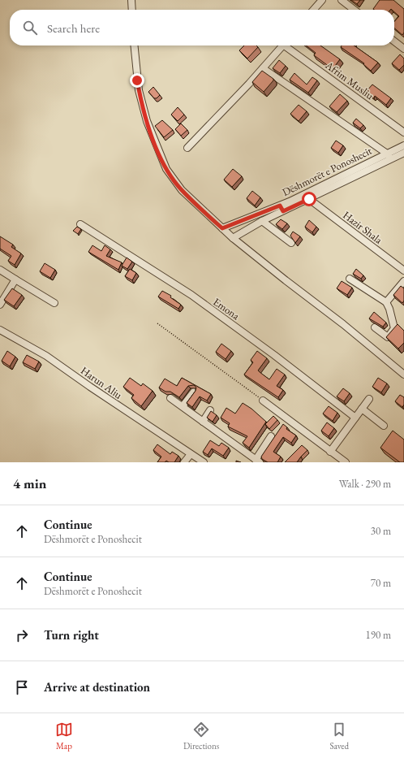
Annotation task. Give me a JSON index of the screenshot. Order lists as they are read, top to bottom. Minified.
{"streets":{"street":["Afrim Musliu","Dëshmorët e Ponoshecit","Hazir Shala","Emona","Harun Aliu"]},"crossings":[["Dëshmorët e Ponoshecit","Hazir Shala"]],"page":{"search":"Search here","heading":["4 min","Walk · 290 m"],"list":[["Continue","Dëshmorët e Ponoshecit","30 m"],["Continue","Dëshmorët e Ponoshecit","70 m"],["Turn right","190 m"],"Arrive at destination"],"nav":["Map","Directions","Saved"]}}
